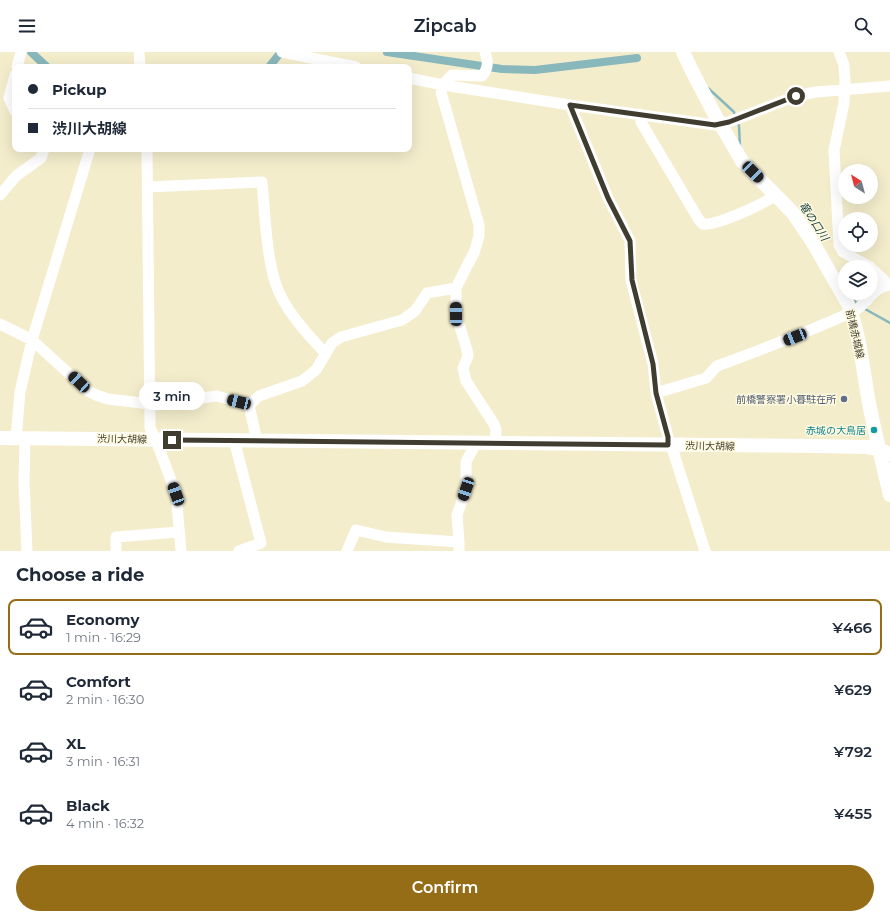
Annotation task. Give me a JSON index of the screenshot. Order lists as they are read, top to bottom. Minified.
{"streets":{"main road":["前橋赤城線","渋川大胡線"]},"crossings":[["前橋赤城線","渋川大胡線"]],"water":["竜の口川"],"places":["前橋警察署小暮駐在所","赤城の大鳥居"],"north":"top left","page":{"header":"Zipcab","banner":["Pickup","渋川大胡線"],"bubble":"3 min","heading":"Choose a ride","list":[{"name":"Economy","note":"1 min · 16:29","value":"¥466"},{"name":"Comfort","note":"2 min · 16:30","value":"¥629"},{"name":"XL","note":"3 min · 16:31","value":"¥792"},{"name":"Black","note":"4 min · 16:32","value":"¥455"}],"buttons":"Confirm"}}
